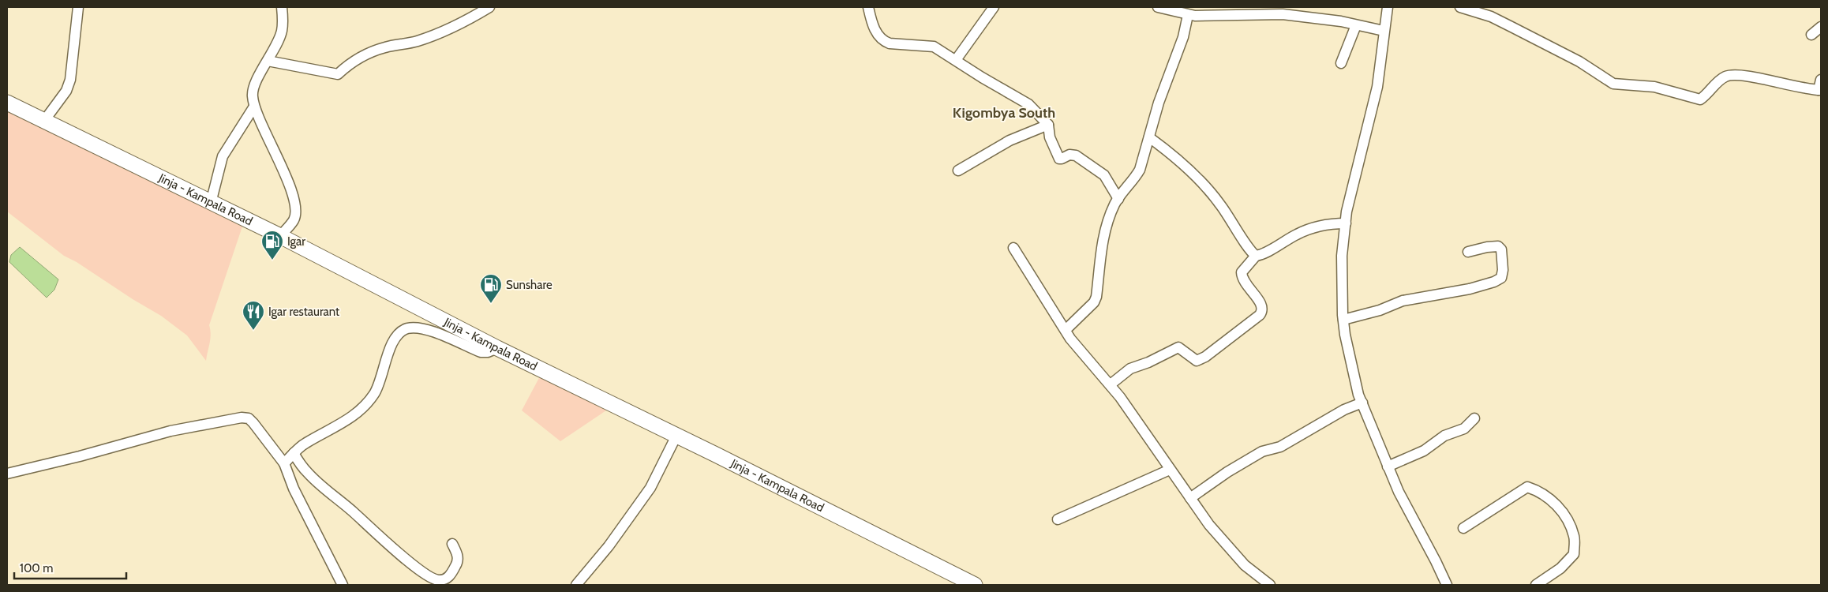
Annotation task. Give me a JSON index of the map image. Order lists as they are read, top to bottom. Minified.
{"streets":{"highway":["Jinja - Kampala Road"]},"districts":["Kigombya South"],"places":{"fuel station":["Igar","Sunshare"],"restaurant":["Igar restaurant"]},"scale_bar":"100 m"}
